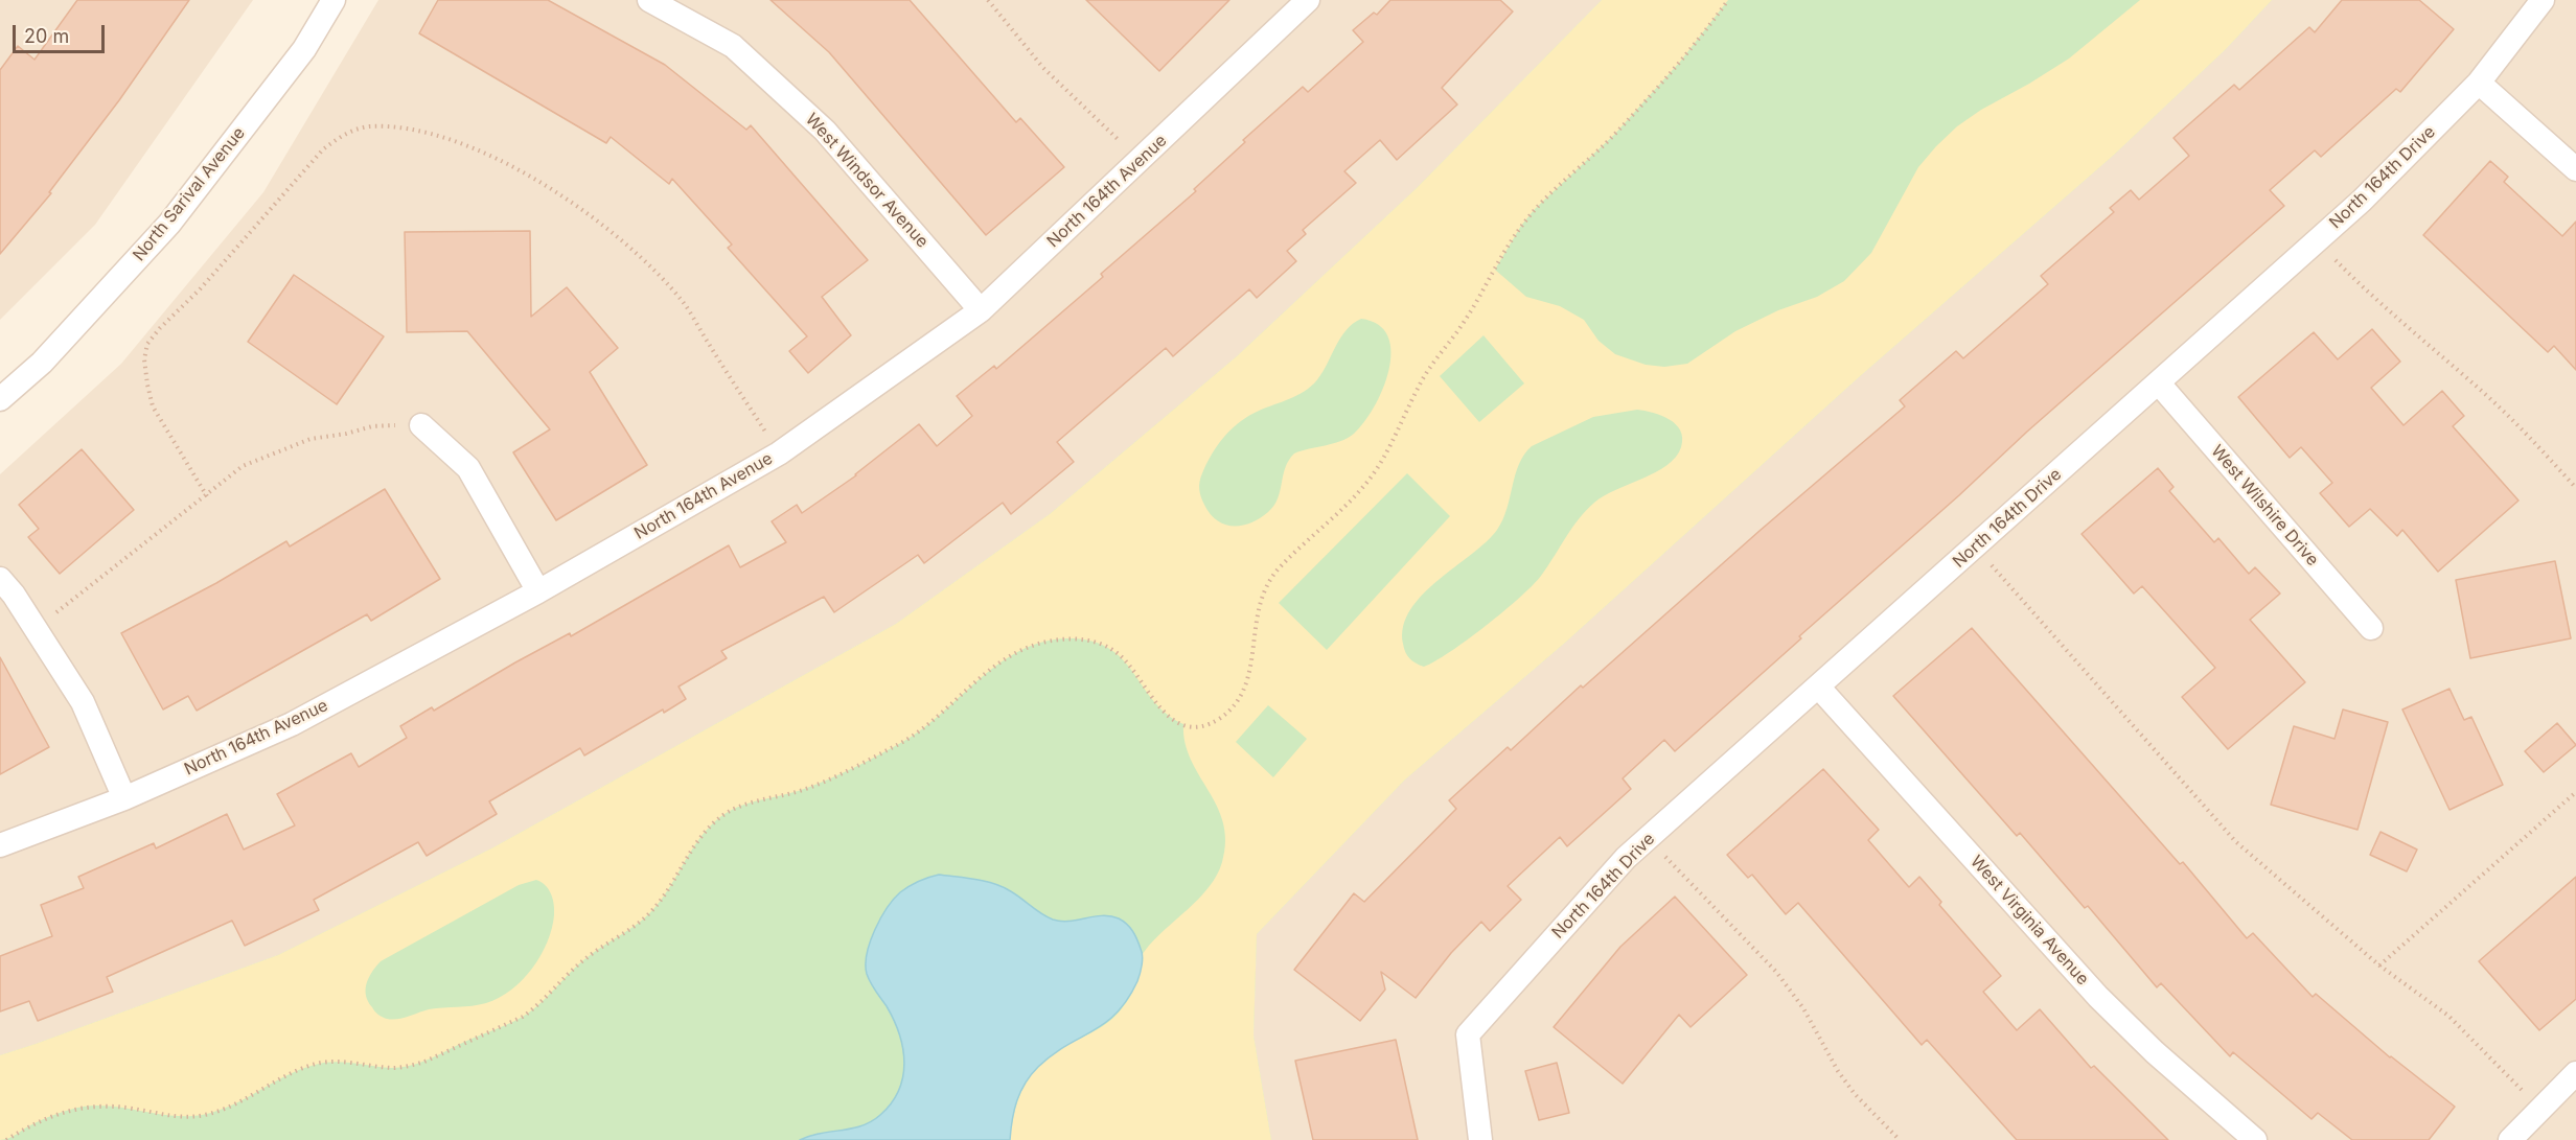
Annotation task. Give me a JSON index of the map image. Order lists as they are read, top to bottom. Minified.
{"streets":{"street":["North 164th Drive","West Windsor Avenue","North 164th Avenue","North Sarival Avenue","West Wilshire Drive","West Virginia Avenue"]},"crossings":[["North 164th Drive","West Wilshire Drive"],["North 164th Drive","West Virginia Avenue"],["West Windsor Avenue","North 164th Avenue"]],"scale_bar":"20 m"}
